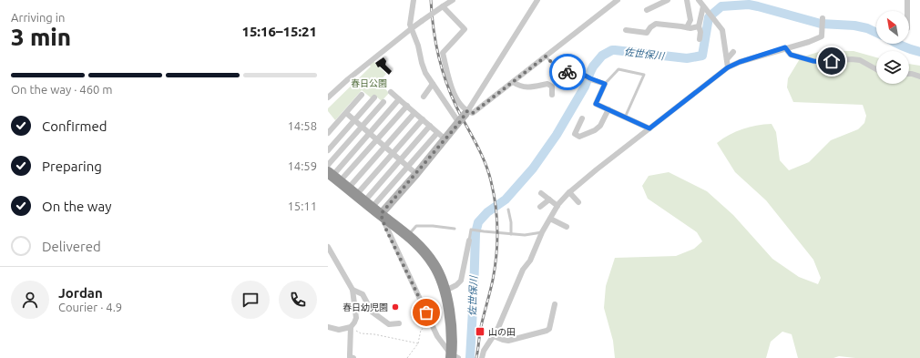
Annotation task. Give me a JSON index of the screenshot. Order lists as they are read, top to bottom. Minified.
{"water":["佐世保川"],"parks":["春日公園"],"places":{"other":["春日幼児園"],"transit":["山の田"]},"north":"top left","page":{"heading":["3 min","Arriving in","15:16–15:21"],"panel":["Jordan","Courier · 4.9"],"bar":"On the way · 460 m","list":[["Confirmed","14:58"],["Preparing","14:59"],["On the way","15:11"],"Delivered"]}}
